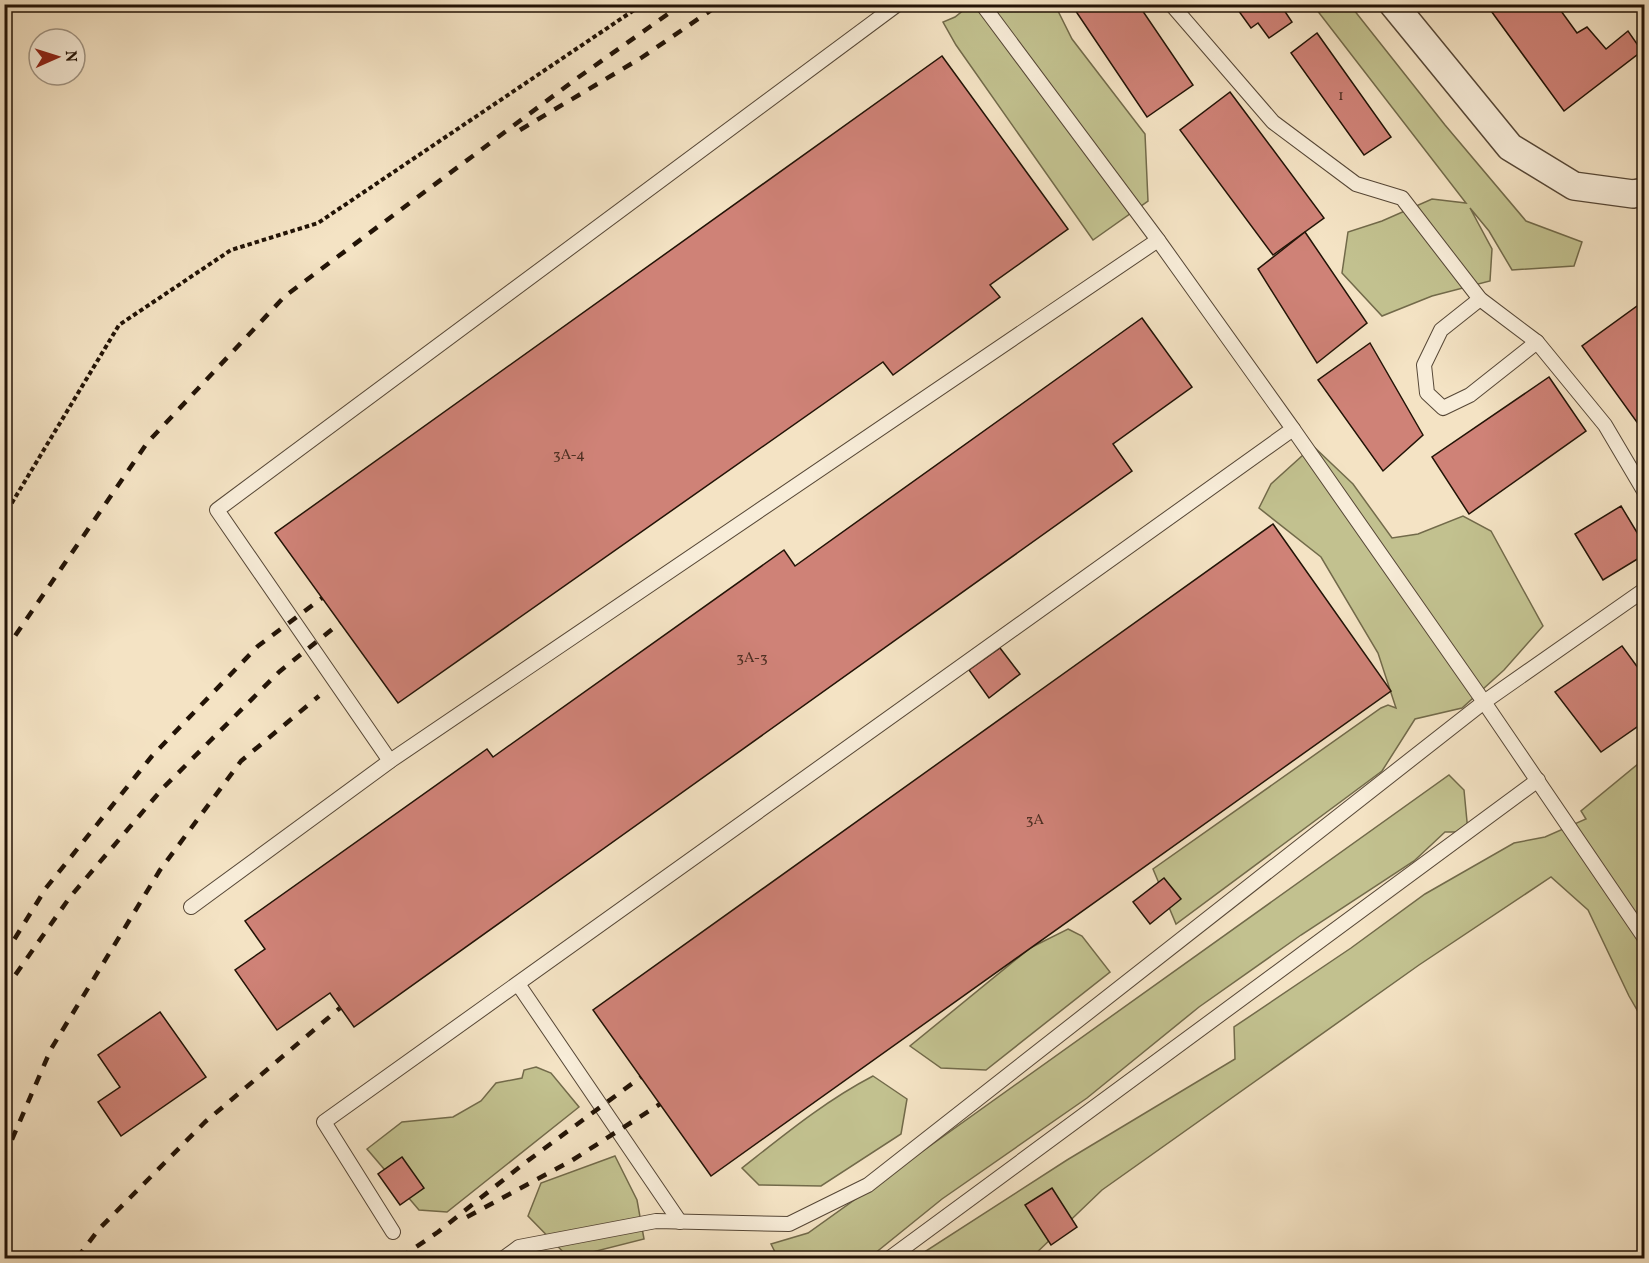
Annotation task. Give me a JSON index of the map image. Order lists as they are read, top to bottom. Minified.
{"house_numbers":["1","3А-4","3А-3","3А"],"north":"right"}
